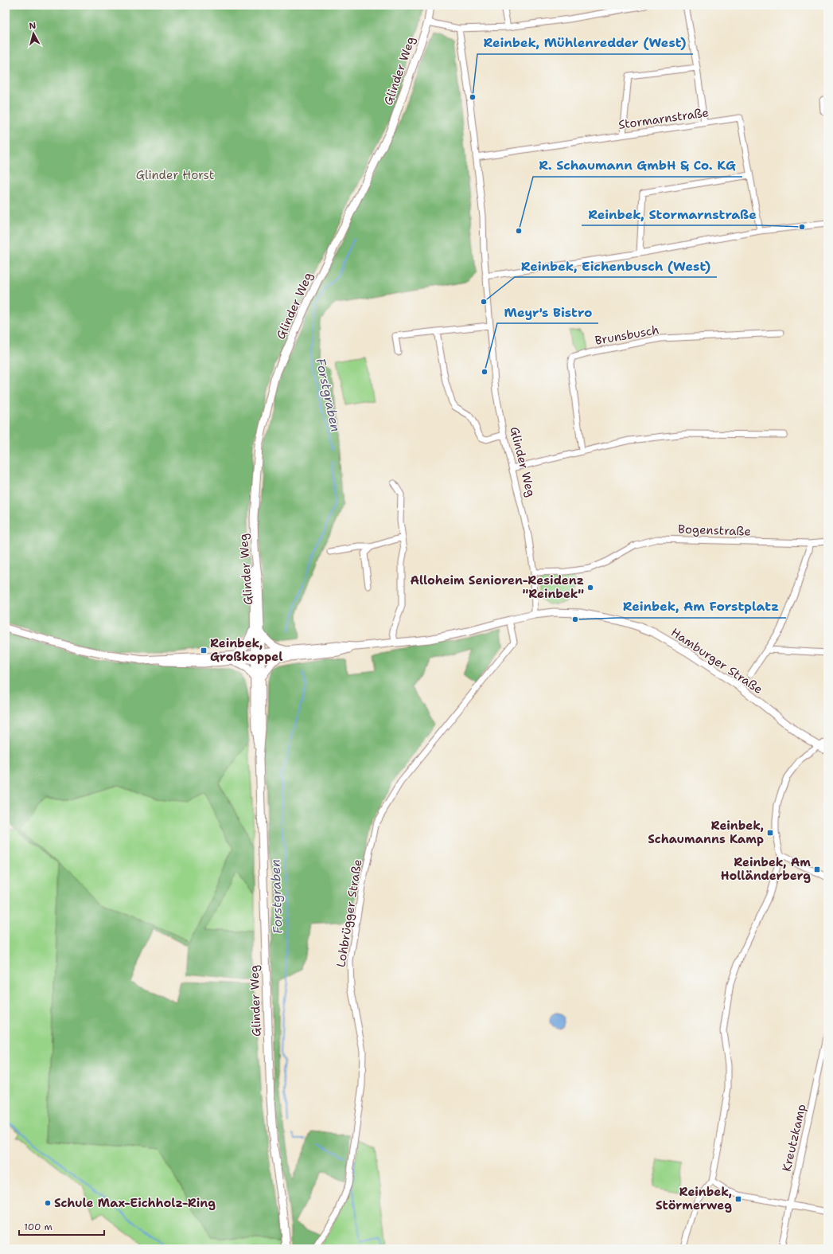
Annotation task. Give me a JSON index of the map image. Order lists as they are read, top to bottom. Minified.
{"streets":{"main road":["Glinder Weg","Hamburger Straße"],"street":["Stormarnstraße","Brunsbusch","Bogenstraße","Lohbrügger Straße","Kreutzkamp"]},"crossings":[["Glinder Weg","Stormarnstraße"],["Glinder Weg","Bogenstraße"],["Glinder Weg","Hamburger Straße"],["Hamburger Straße","Lohbrügger Straße"]],"water":["Forstgraben"],"parks":["Glinder Horst"],"places":{"other":["Reinbek, Mühlenredder (West)","Reinbek, Stormarnstraße","R. Schaumann GmbH & Co. KG","Reinbek, Eichenbusch (West)","Meyr's Bistro","Alloheim Senioren-Residenz \"Reinbek\"","Reinbek, Am Forstplatz","Schule Max-Eichholz-Ring"],"transit":["Reinbek, Großkoppel","Reinbek, Schaumanns Kamp","Reinbek, Am Holländerberg","Reinbek, Störmerweg"]},"scale_bar":"100 m","north":"top"}
